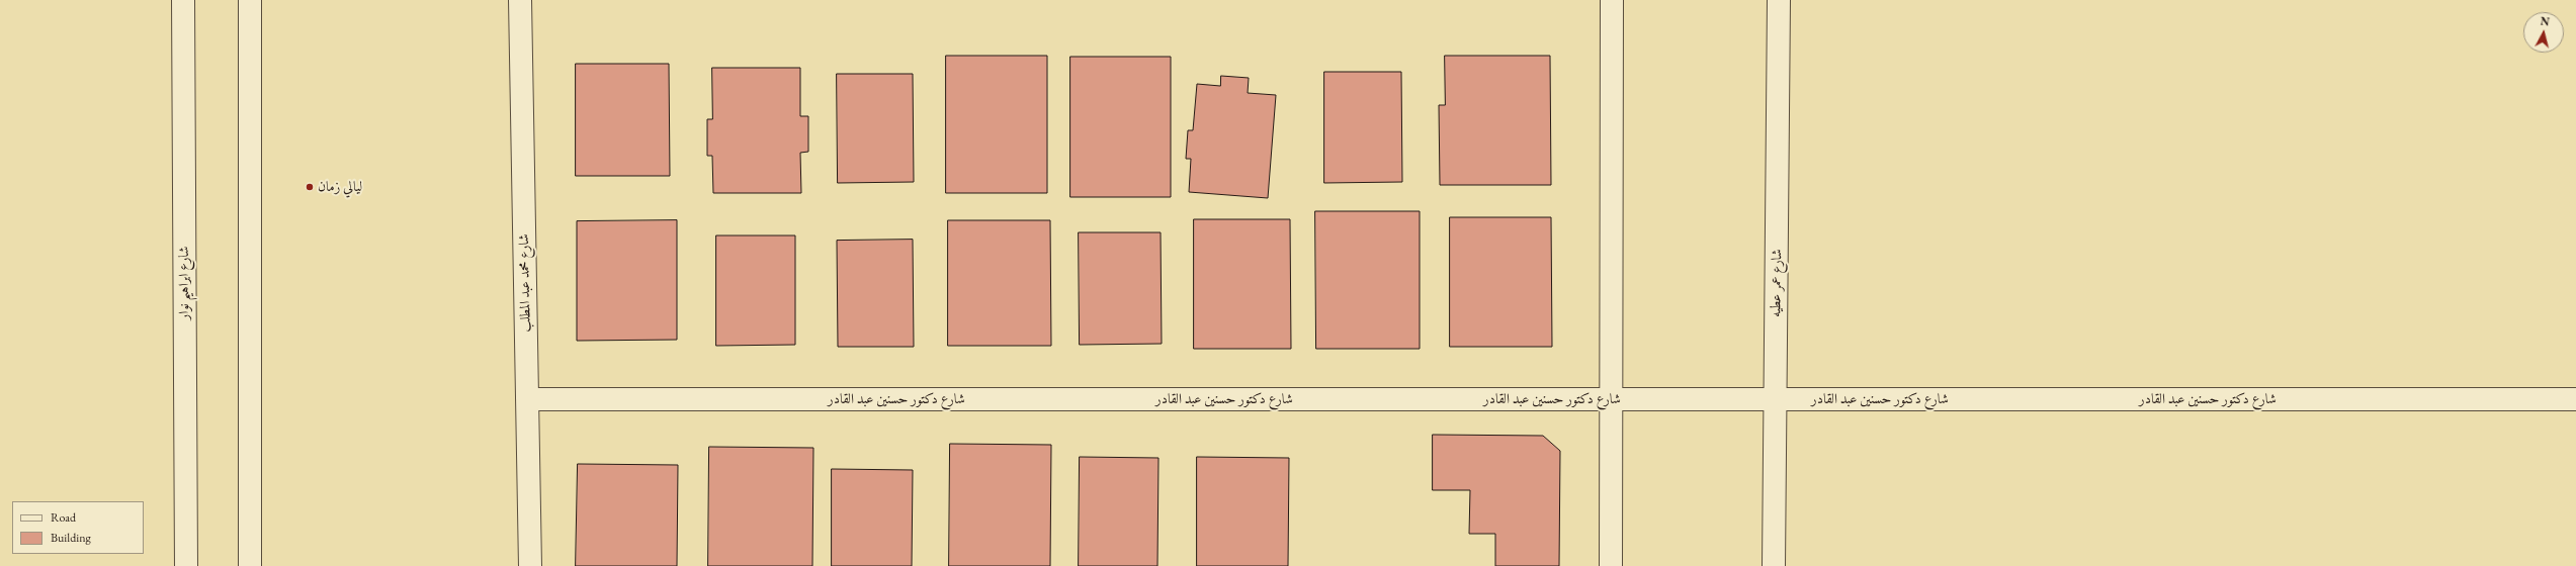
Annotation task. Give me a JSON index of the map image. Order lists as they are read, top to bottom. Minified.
{"streets":{"street":["شارع ابراهيم نوار","شارع محمد عبد المطلب","شارع عمر عطيه","شارع دكتور حسنين عبد القادر"]},"crossings":[["شارع محمد عبد المطلب","شارع دكتور حسنين عبد القادر"],["شارع عمر عطيه","شارع دكتور حسنين عبد القادر"]],"places":["ليالي زمان"],"legend":["Road","Building"],"north":"top"}
